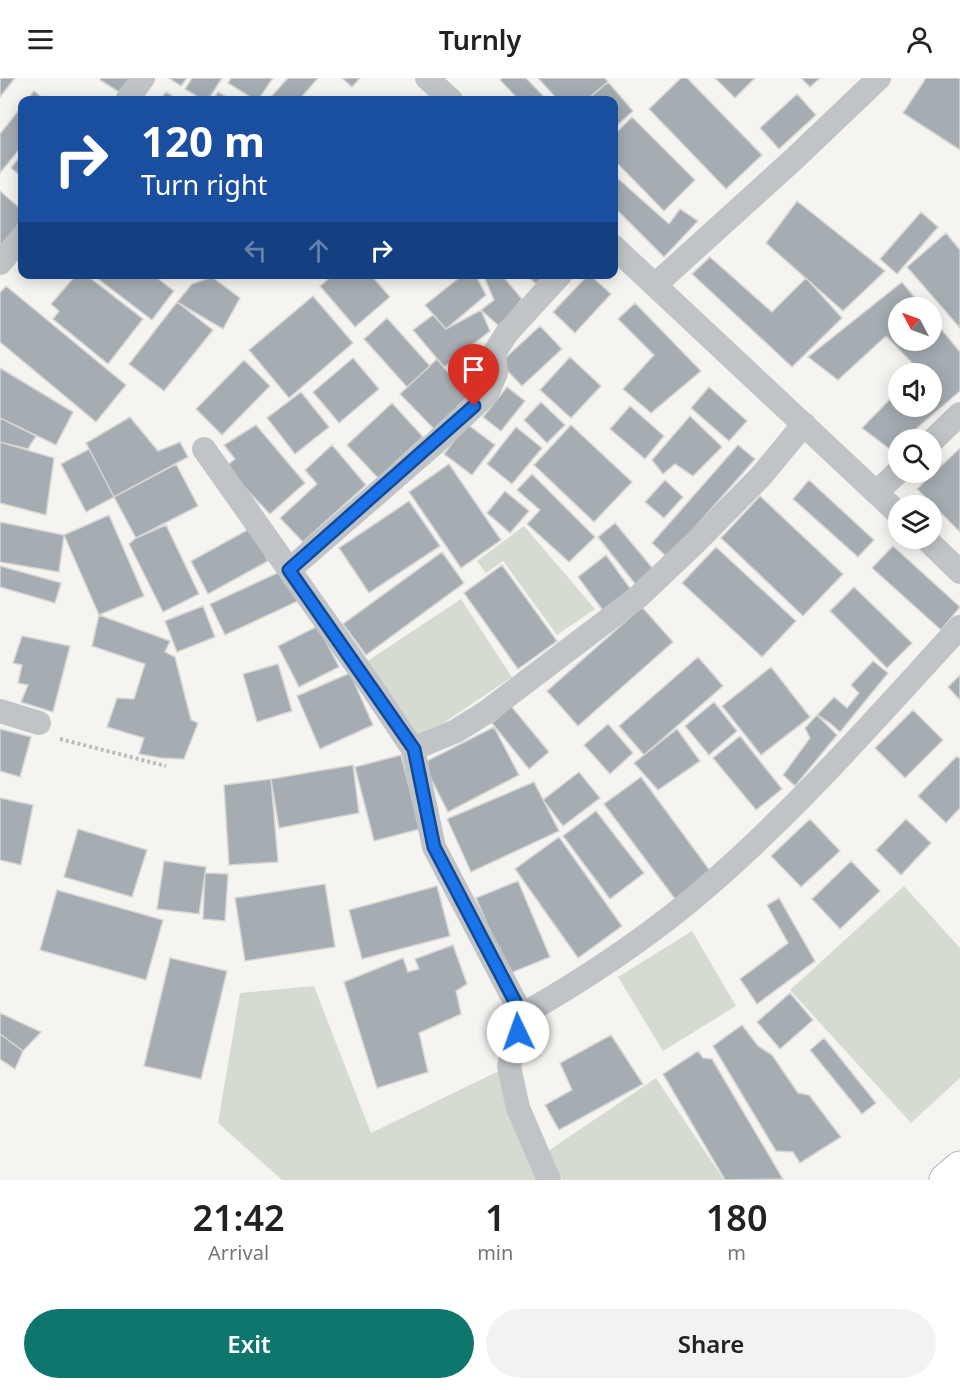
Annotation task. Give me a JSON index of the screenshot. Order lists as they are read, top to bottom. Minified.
{"north":"top left","page":{"header":"Turnly","turn":["120 m","Turn right"],"eta":["21:42","Arrival","1","min","180","m"],"buttons":["Exit","Share"]}}
